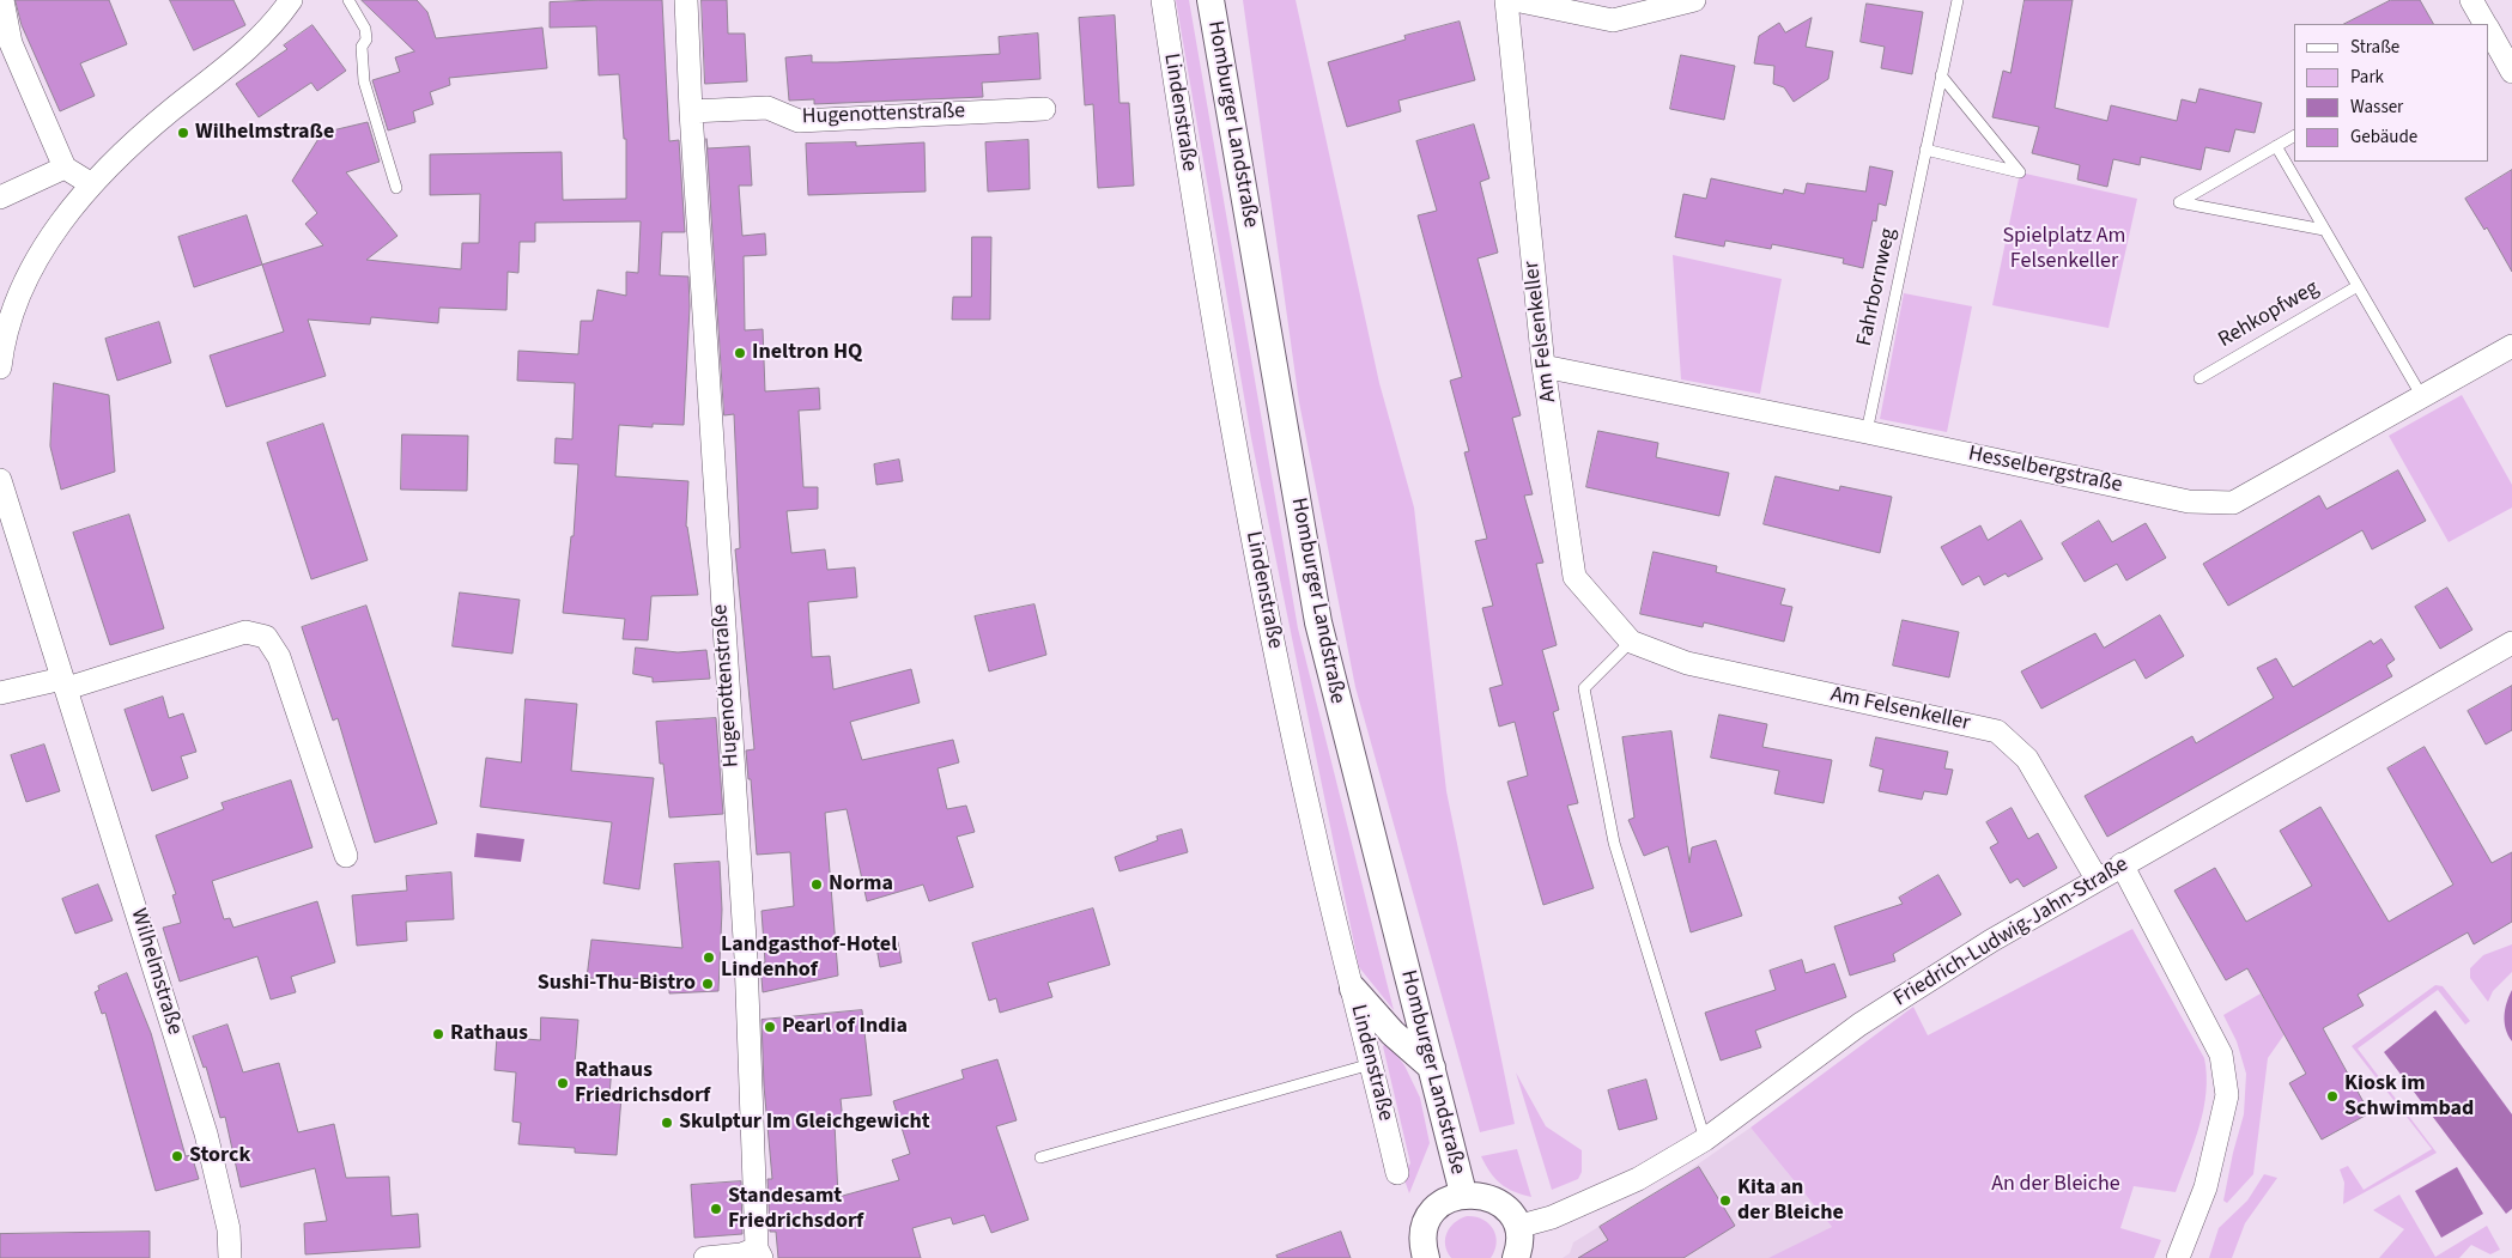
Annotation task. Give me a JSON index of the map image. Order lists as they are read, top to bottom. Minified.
{"streets":{"street":["Lindenstraße","Hugenottenstraße","Homburger Landstraße","Am Felsenkeller","Hesselbergstraße","Friedrich-Ludwig-Jahn-Straße","Wilhelmstraße"],"lane":["Fahrbornweg","Rehkopfweg"]},"crossings":[["Fahrbornweg","Hesselbergstraße"],["Am Felsenkeller","Hesselbergstraße"],["Am Felsenkeller","Friedrich-Ludwig-Jahn-Straße"]],"parks":["Spielplatz Am Felsenkeller","An der Bleiche"],"places":["Wilhelmstraße","Ineltron HQ","Norma","Landgasthof-Hotel Lindenhof","Sushi-Thu-Bistro","Pearl of India","Rathaus","Rathaus Friedrichsdorf","Kiosk im Schwimmbad","Skulptur Im Gleichgewicht","Storck","Kita an der Bleiche","Standesamt Friedrichsdorf"],"legend":["Straße","Park","Wasser","Gebäude"]}
